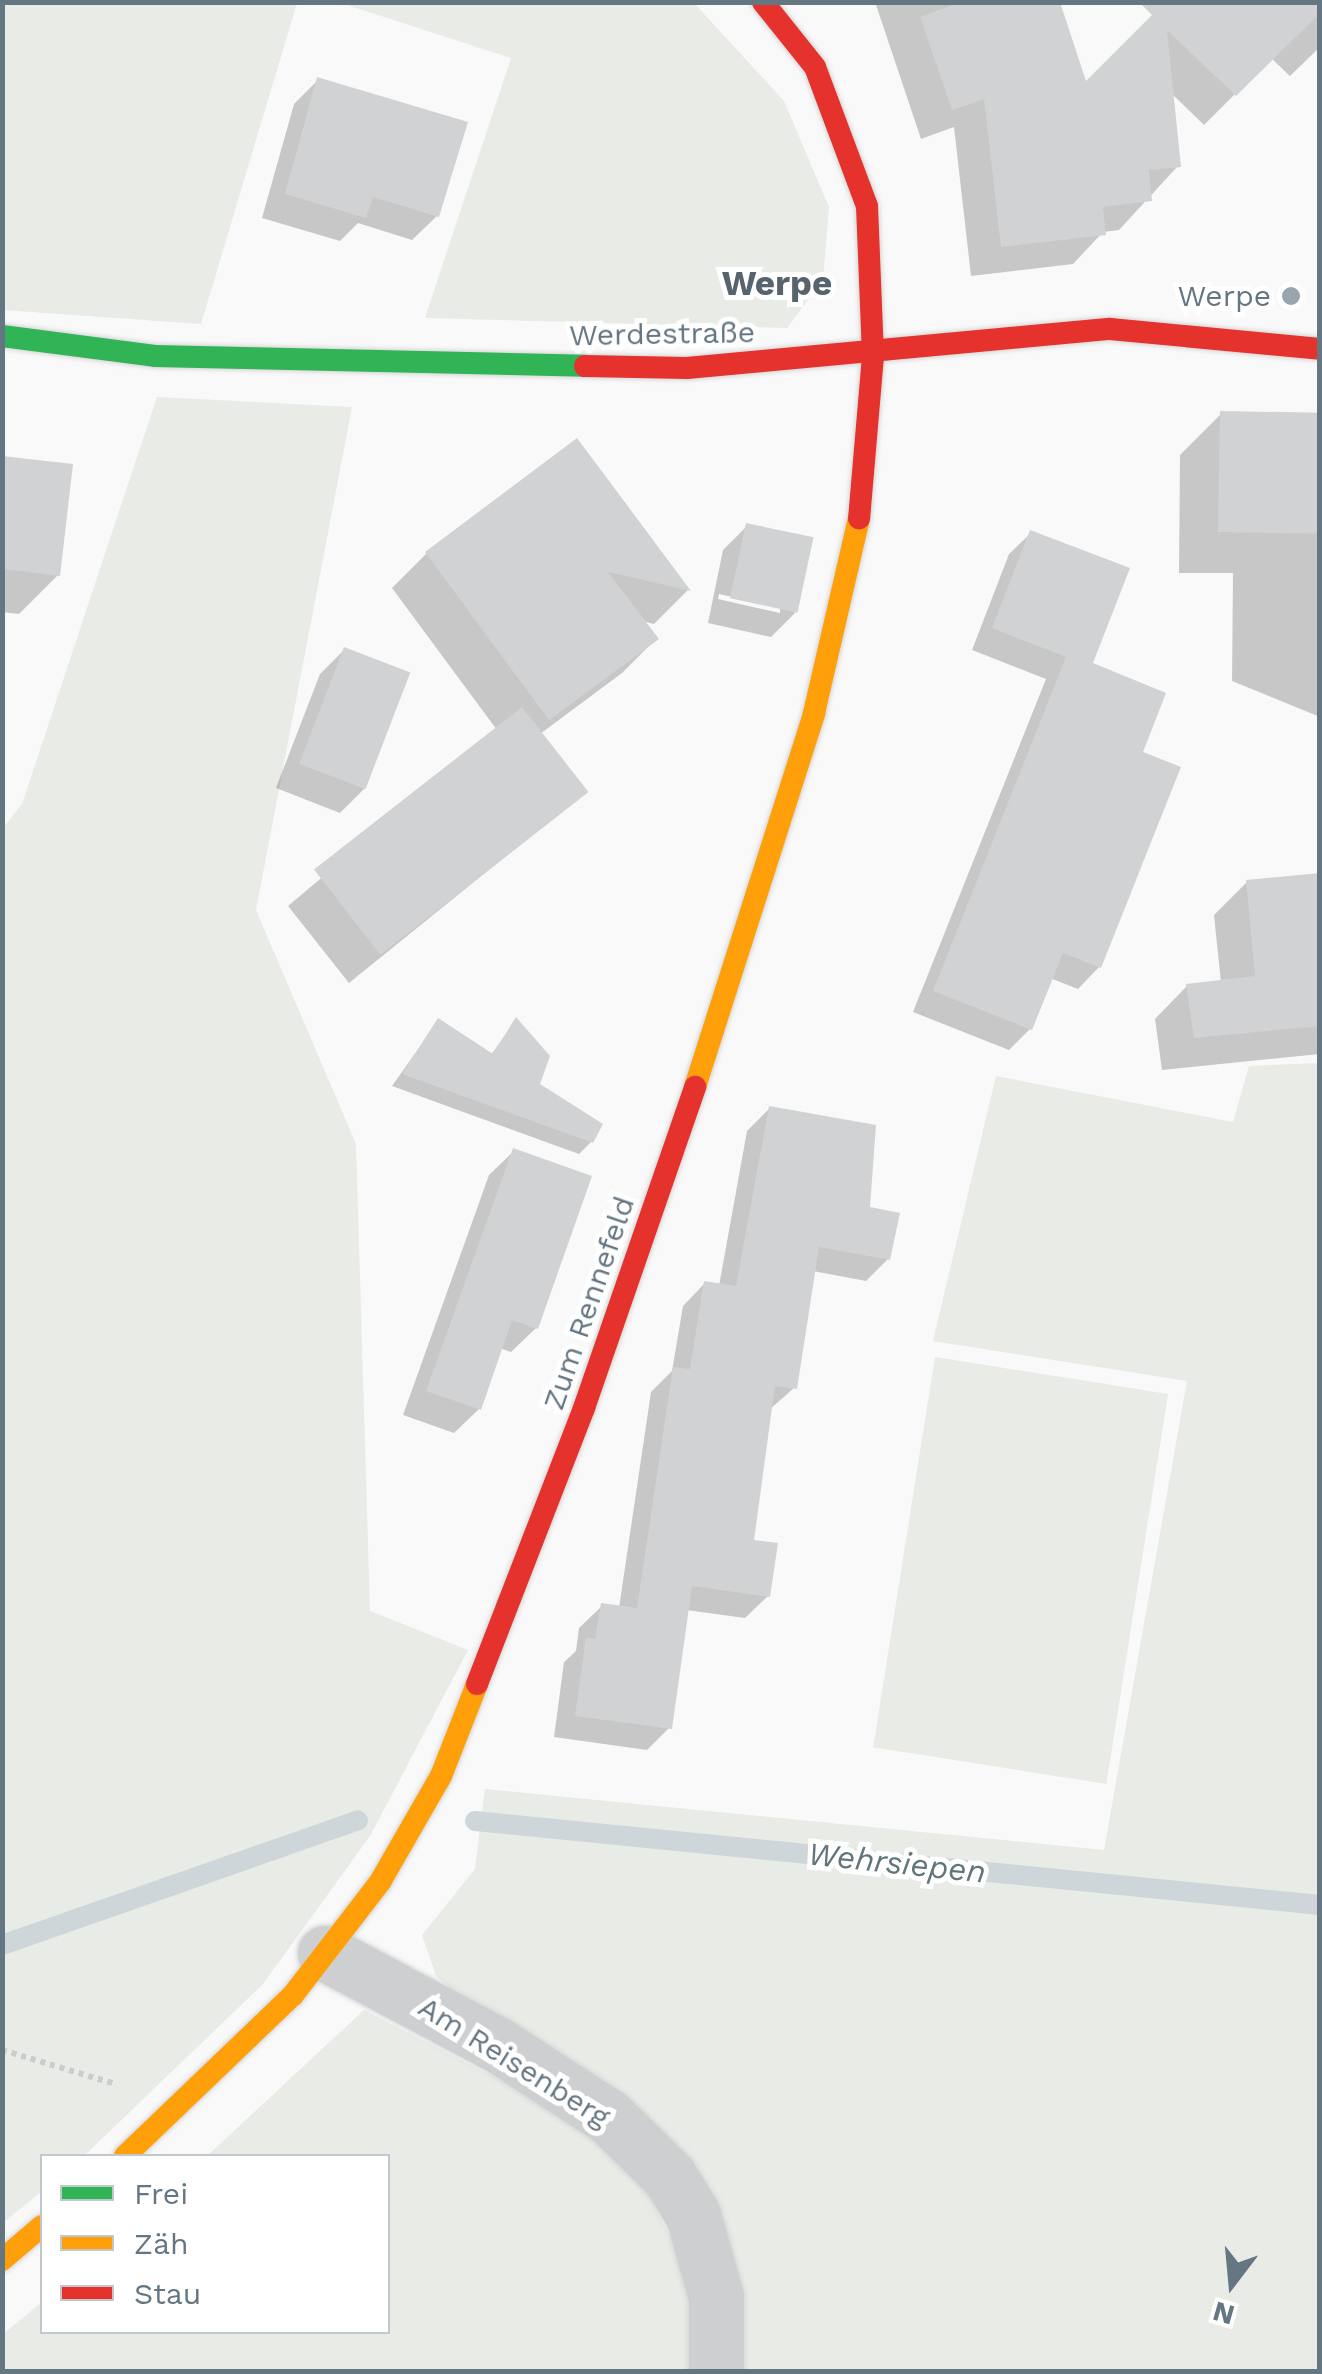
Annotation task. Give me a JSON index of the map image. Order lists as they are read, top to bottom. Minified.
{"streets":{"street":["Werdestraße","Zum Rennefeld","Am Reisenberg"]},"crossings":[["Werdestraße","Zum Rennefeld"],["Zum Rennefeld","Am Reisenberg"]],"districts":["Werpe"],"water":["Wehrsiepen"],"places":["Werpe"],"legend":["Frei","Zäh","Stau"],"north":"bottom"}
